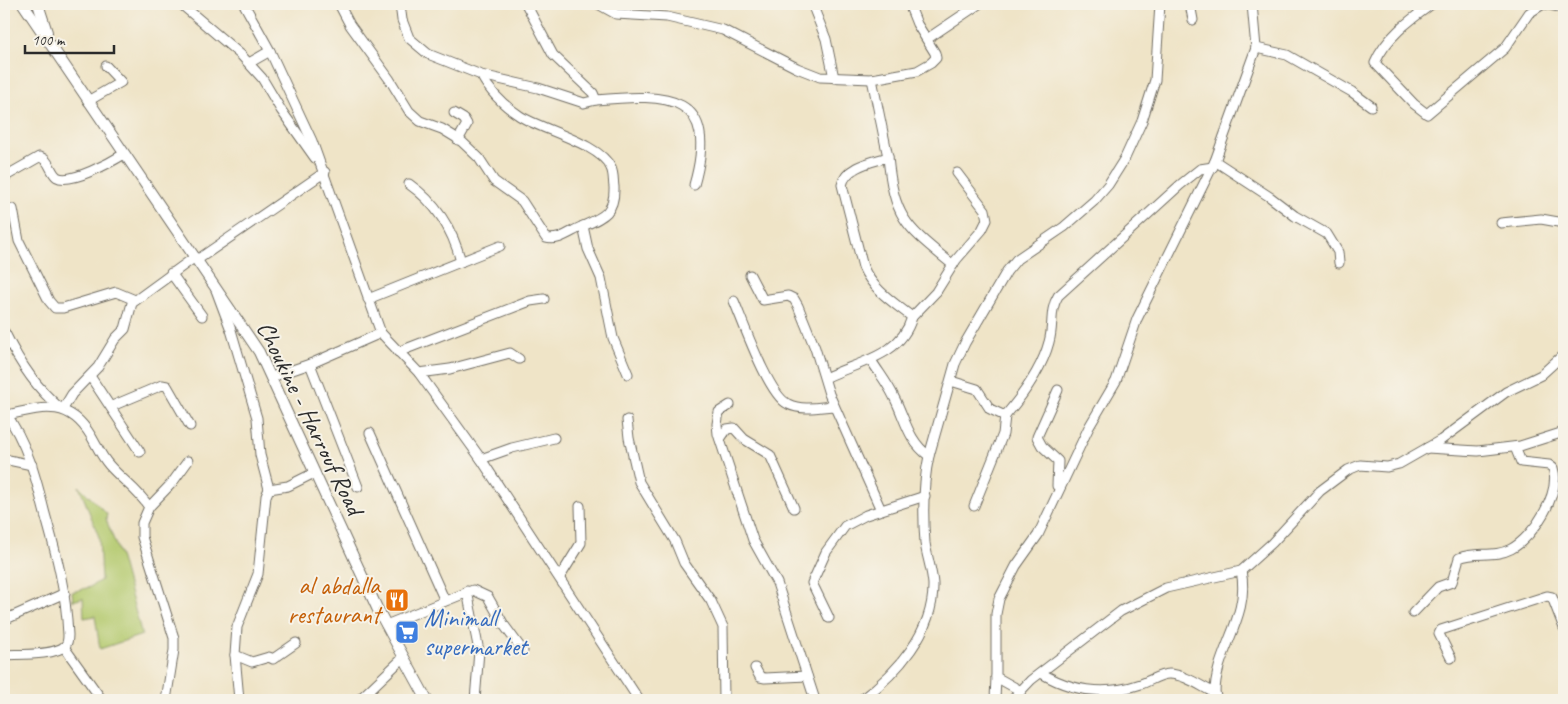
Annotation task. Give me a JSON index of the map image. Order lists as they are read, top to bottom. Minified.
{"streets":{"main road":["Choukine - Harrouf Road"]},"places":{"restaurant":["al abdalla restaurant"],"supermarket":["Minimall supermarket"]},"scale_bar":"100 m"}
